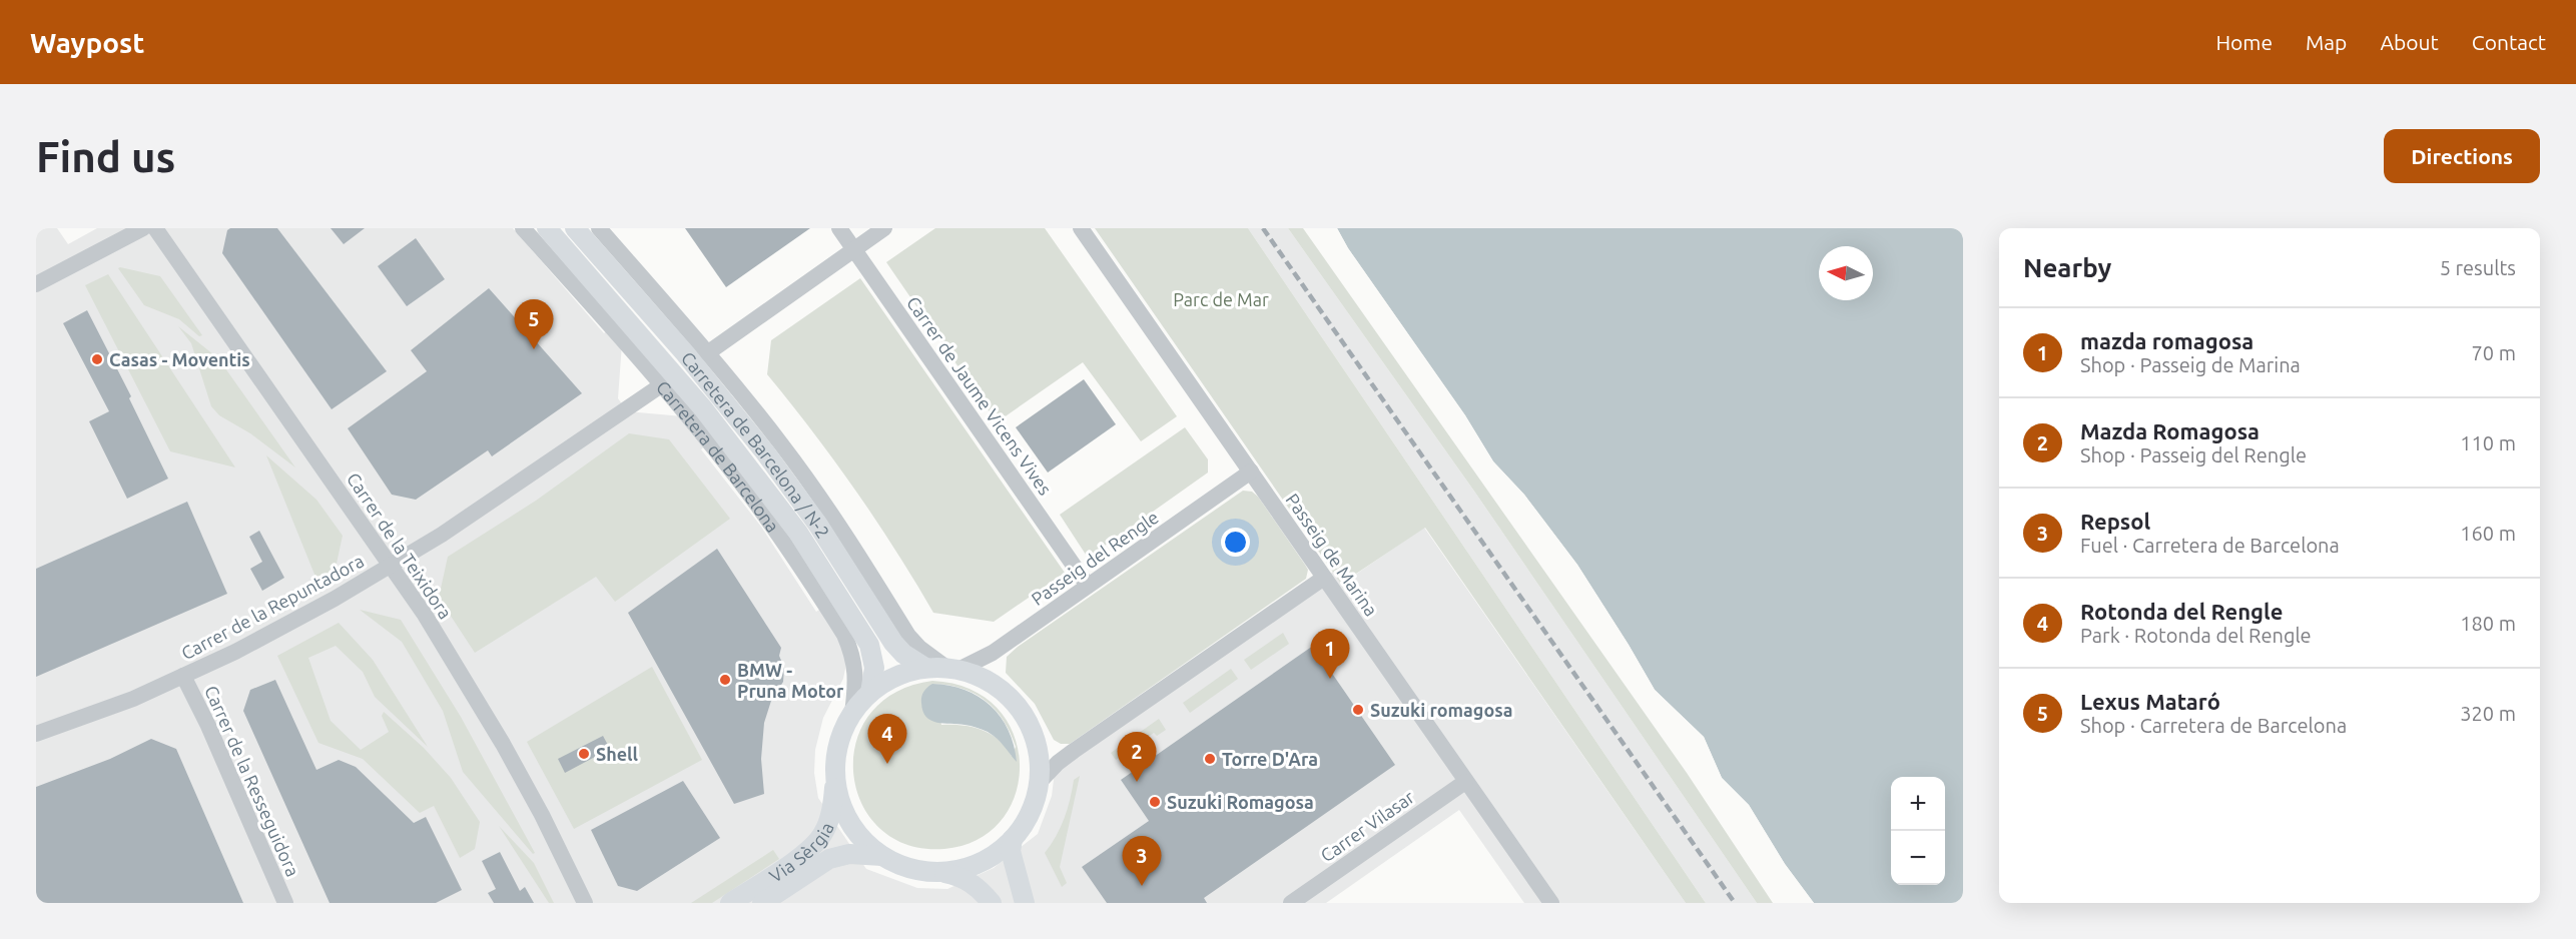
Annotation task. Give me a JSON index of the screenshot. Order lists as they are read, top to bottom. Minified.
{"streets":{"main road":["Carretera de Barcelona / N-2","Via Sèrgia"],"street":["Carrer de Jaume Vicens Vives","Carretera de Barcelona","Carrer de la Teixidora","Passeig de Marina","Passeig del Rengle","Carrer de la Repuntadora","Carrer de la Resseguidora","Carrer Vilasar"]},"crossings":[["Carrer de Jaume Vicens Vives","Passeig del Rengle"],["Carretera de Barcelona / N-2","Carretera de Barcelona"],["Carretera de Barcelona / N-2","Passeig del Rengle"],["Carretera de Barcelona / N-2","Via Sèrgia"],["Carretera de Barcelona","Passeig del Rengle"],["Carretera de Barcelona","Carrer de la Repuntadora"],["Carretera de Barcelona","Via Sèrgia"],["Carrer de la Teixidora","Carrer de la Repuntadora"],["Passeig de Marina","Passeig del Rengle"],["Passeig de Marina","Carrer Vilasar"],["Passeig del Rengle","Via Sèrgia"],["Carrer de la Repuntadora","Carrer de la Resseguidora"]],"parks":["Parc de Mar"],"places":["Casas - Moventis","BMW - Pruna Motor","Suzuki romagosa","Shell","Torre D'Ara","Suzuki Romagosa"],"north":"left","page":{"header":"Waypost","nav":["Home","Map","About","Contact"],"buttons":"Directions","title":"Find us","heading":["Nearby","5 results"],"pins":["5","1","4","2","3"],"list":[{"mark":"1","name":"mazda romagosa","note":"Shop · Passeig de Marina","value":"70 m"},{"mark":"2","name":"Mazda Romagosa","note":"Shop · Passeig del Rengle","value":"110 m"},{"mark":"3","name":"Repsol","note":"Fuel · Carretera de Barcelona","value":"160 m"},{"mark":"4","name":"Rotonda del Rengle","note":"Park · Rotonda del Rengle","value":"180 m"},{"mark":"5","name":"Lexus Mataró","note":"Shop · Carretera de Barcelona","value":"320 m"}],"map_buttons":["+","−"]}}
